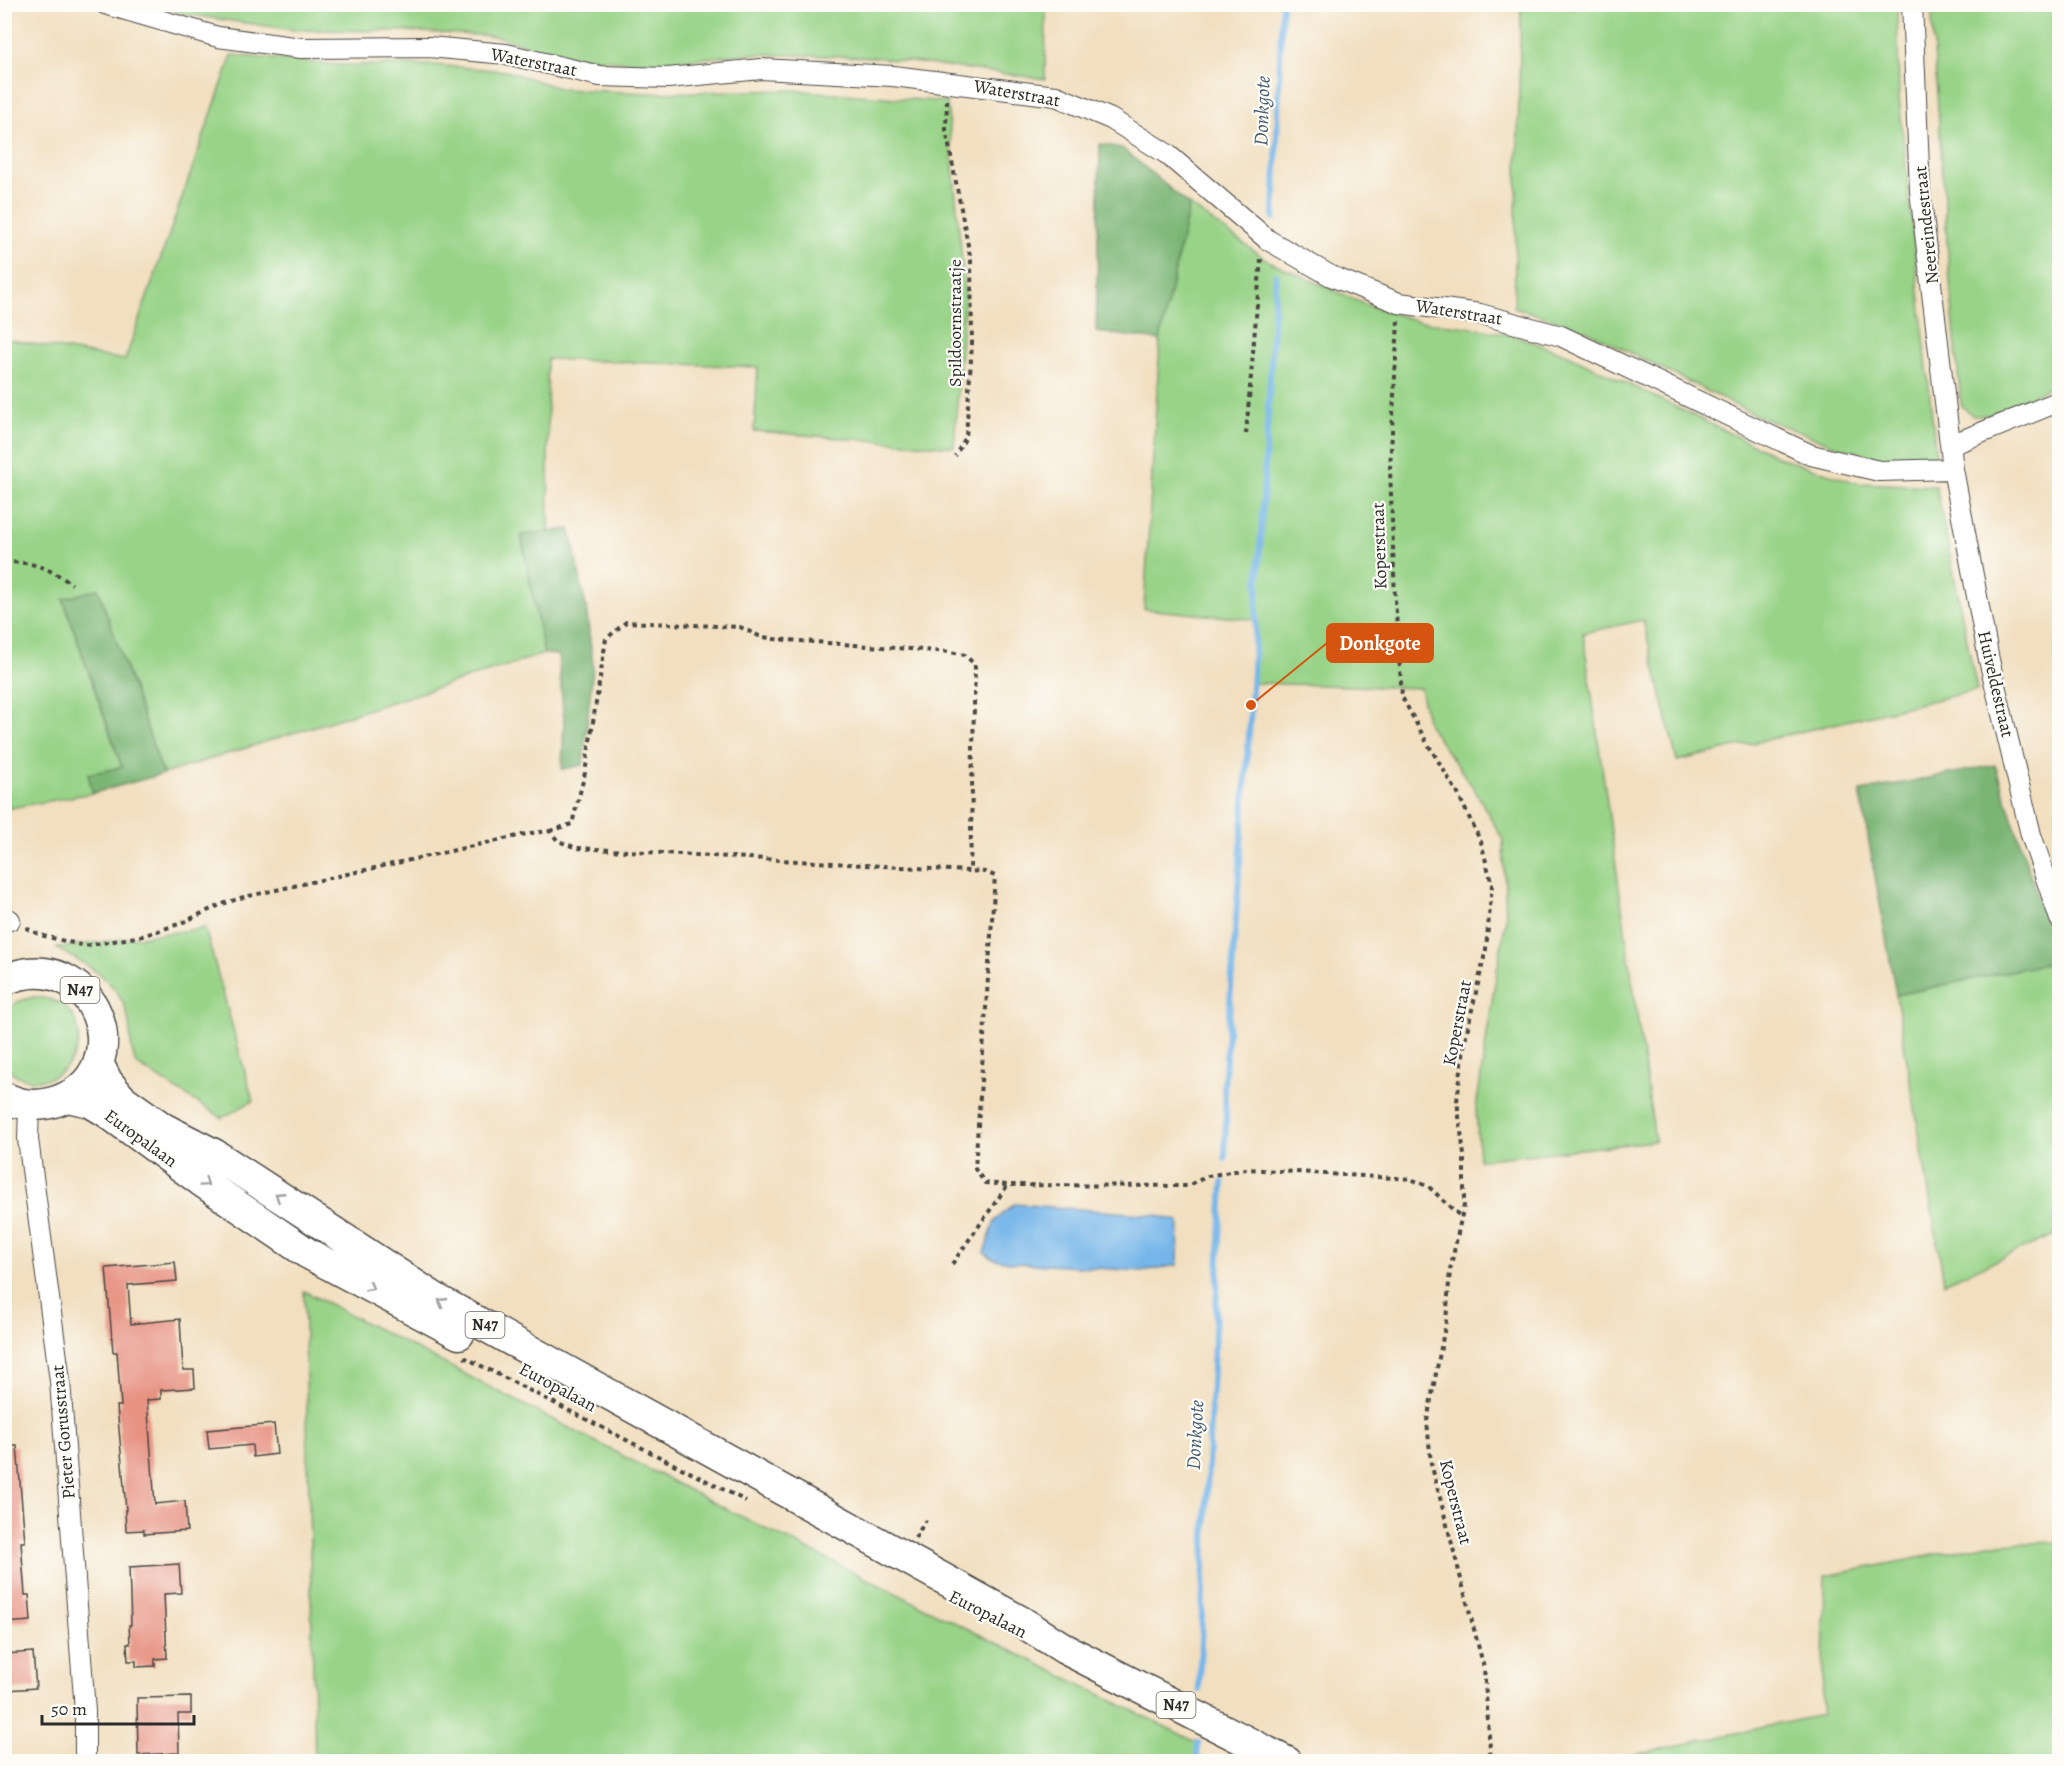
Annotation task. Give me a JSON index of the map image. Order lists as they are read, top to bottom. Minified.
{"streets":{"main road":["N47","Europalaan"],"street":["Waterstraat","Neereindestraat","Huiveldestraat","Pieter Gorusstraat"],"path":["Spildoornstraatje","Koperstraat"]},"crossings":[["Waterstraat","Spildoornstraatje"],["Waterstraat","Koperstraat"],["Waterstraat","Huiveldestraat"],["Neereindestraat","Huiveldestraat"],["N47","Europalaan"],["N47","Pieter Gorusstraat"]],"water":["Donkgote"],"places":["Donkgote"],"scale_bar":"50 m"}
